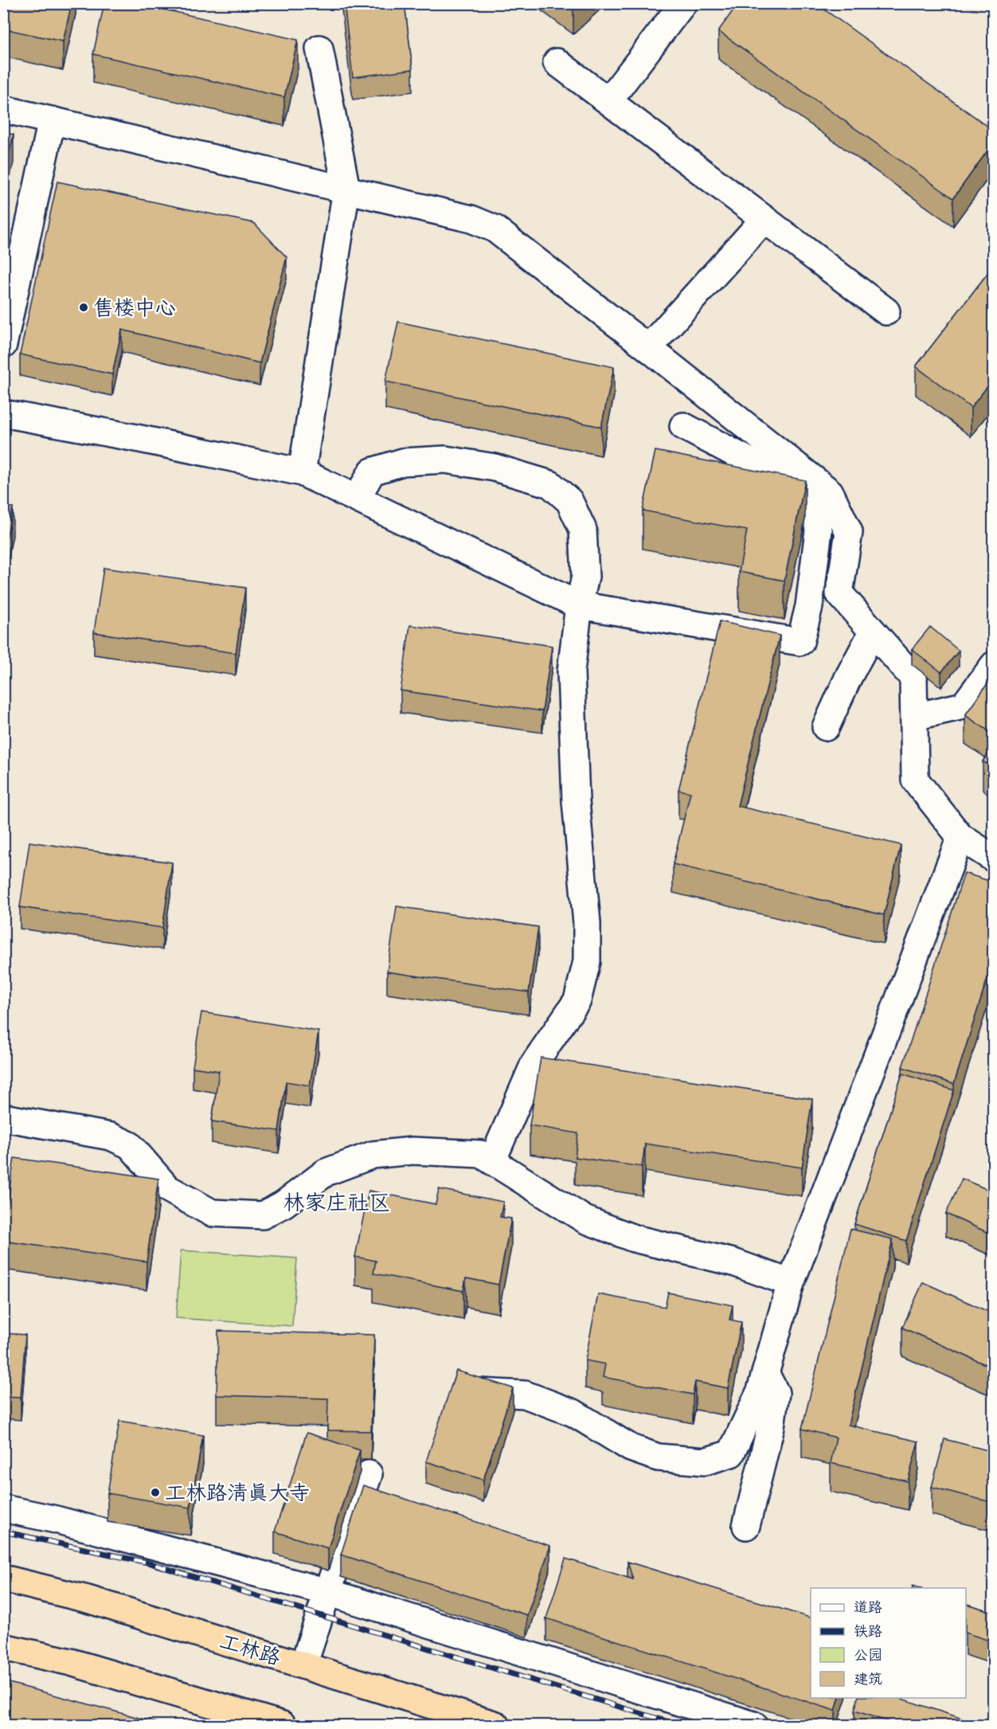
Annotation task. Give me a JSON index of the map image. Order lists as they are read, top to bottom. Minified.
{"streets":{"highway":["工林路"]},"districts":["林家庄社区"],"places":["售楼中心","工林路清真大寺"],"legend":["道路","铁路","公园","建筑"]}
